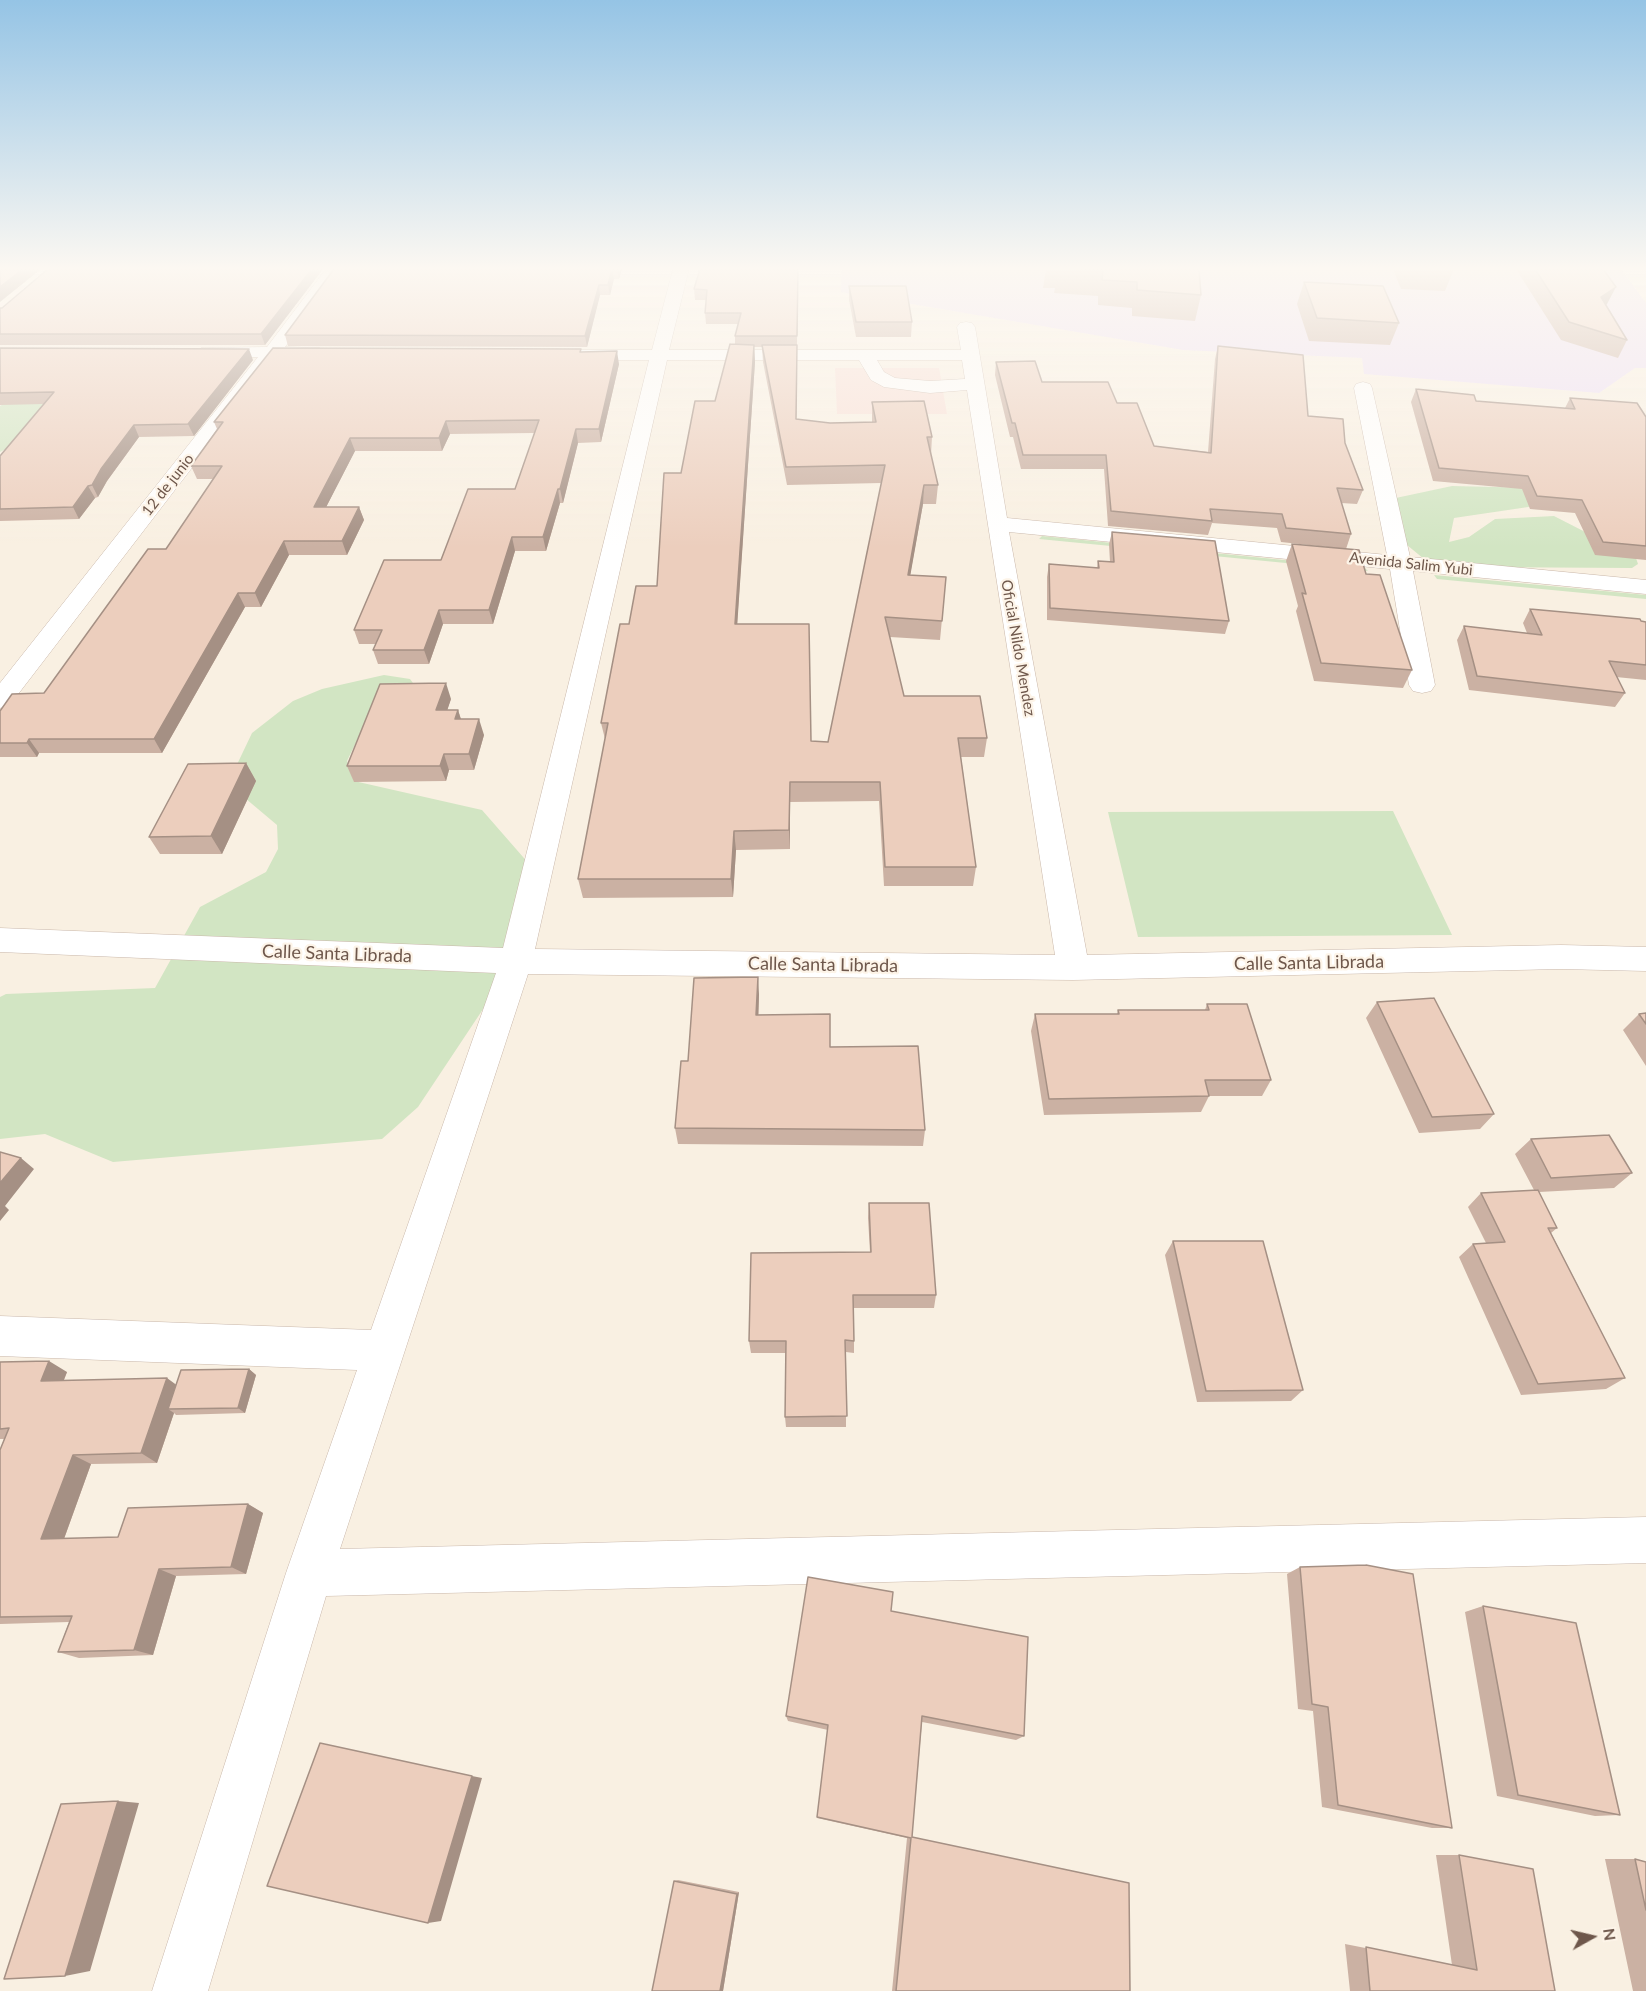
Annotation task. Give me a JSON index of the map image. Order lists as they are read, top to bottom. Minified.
{"streets":{"street":["12 de junio","Avenida Salim Yubi","Oficial Nildo Mendez","Calle Santa Librada"]},"crossings":[["Avenida Salim Yubi","Oficial Nildo Mendez"],["Oficial Nildo Mendez","Calle Santa Librada"]],"north":"right"}
